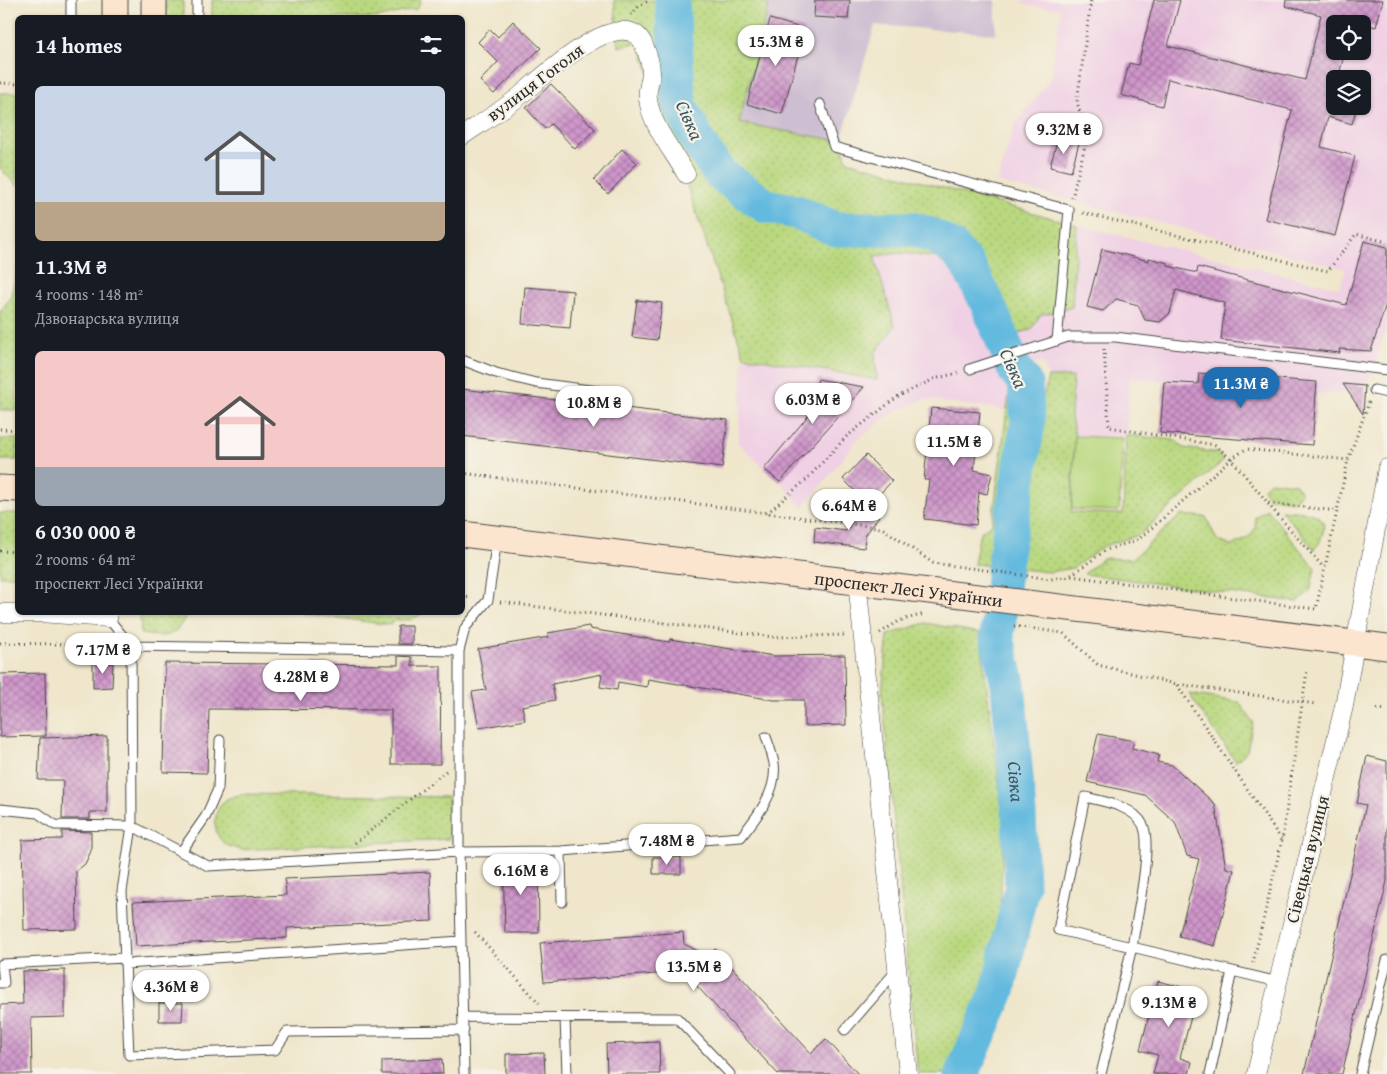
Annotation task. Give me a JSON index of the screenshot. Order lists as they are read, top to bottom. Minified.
{"streets":{"main road":["проспект Лесі Українки"],"street":["вулиця Гоголя","Сівецька вулиця"]},"crossings":[["проспект Лесі Українки","Сівецька вулиця"]],"water":["Сівка"],"page":{"heading":"14 homes","price":["15.3M ₴","9.32M ₴","11.3M ₴","6.03M ₴","10.8M ₴","11.5M ₴","6.64M ₴","7.17M ₴","4.28M ₴","7.48M ₴","6.16M ₴","13.5M ₴","4.36M ₴","9.13M ₴"],"list":[{"name":"11.3M ₴","note":"4 rooms · 148 m² · Дзвонарська вулиця"},{"name":"6 030 000 ₴","note":"2 rooms · 64 m² · проспект Лесі Українки"}]}}
